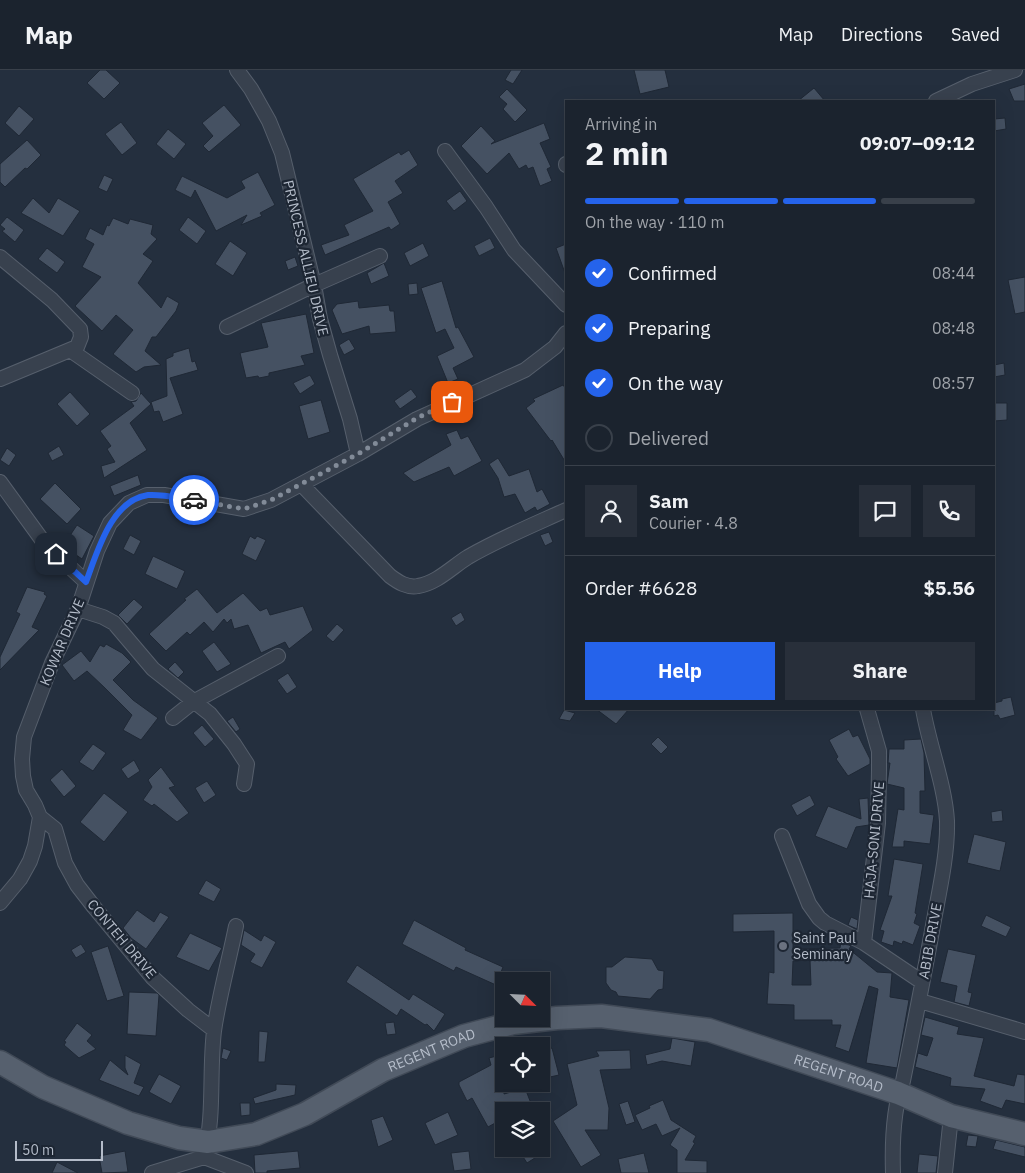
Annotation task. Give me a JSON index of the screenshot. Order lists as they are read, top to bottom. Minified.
{"streets":{"main road":["REGENT ROAD"],"street":["PRINCESS ALLIEU DRIVE","KOWAR DRIVE","HAJA-SONI DRIVE","CONTEH DRIVE","ABIB DRIVE"]},"crossings":[["PRINCESS ALLIEU DRIVE","KOWAR DRIVE"],["KOWAR DRIVE","CONTEH DRIVE"],["ABIB DRIVE","REGENT ROAD"]],"places":["Saint Paul Seminary"],"scale_bar":"50 m","north":"bottom right","page":{"header":"Map","nav":["Map","Directions","Saved"],"heading":["2 min","Arriving in","09:07–09:12"],"panel":["Sam","Courier · 4.8","Order #6628","$5.56"],"bar":"On the way · 110 m","list":[["Confirmed","08:44"],["Preparing","08:48"],["On the way","08:57"],"Delivered"],"buttons":["Help","Share"],"scale":"50 m"}}
